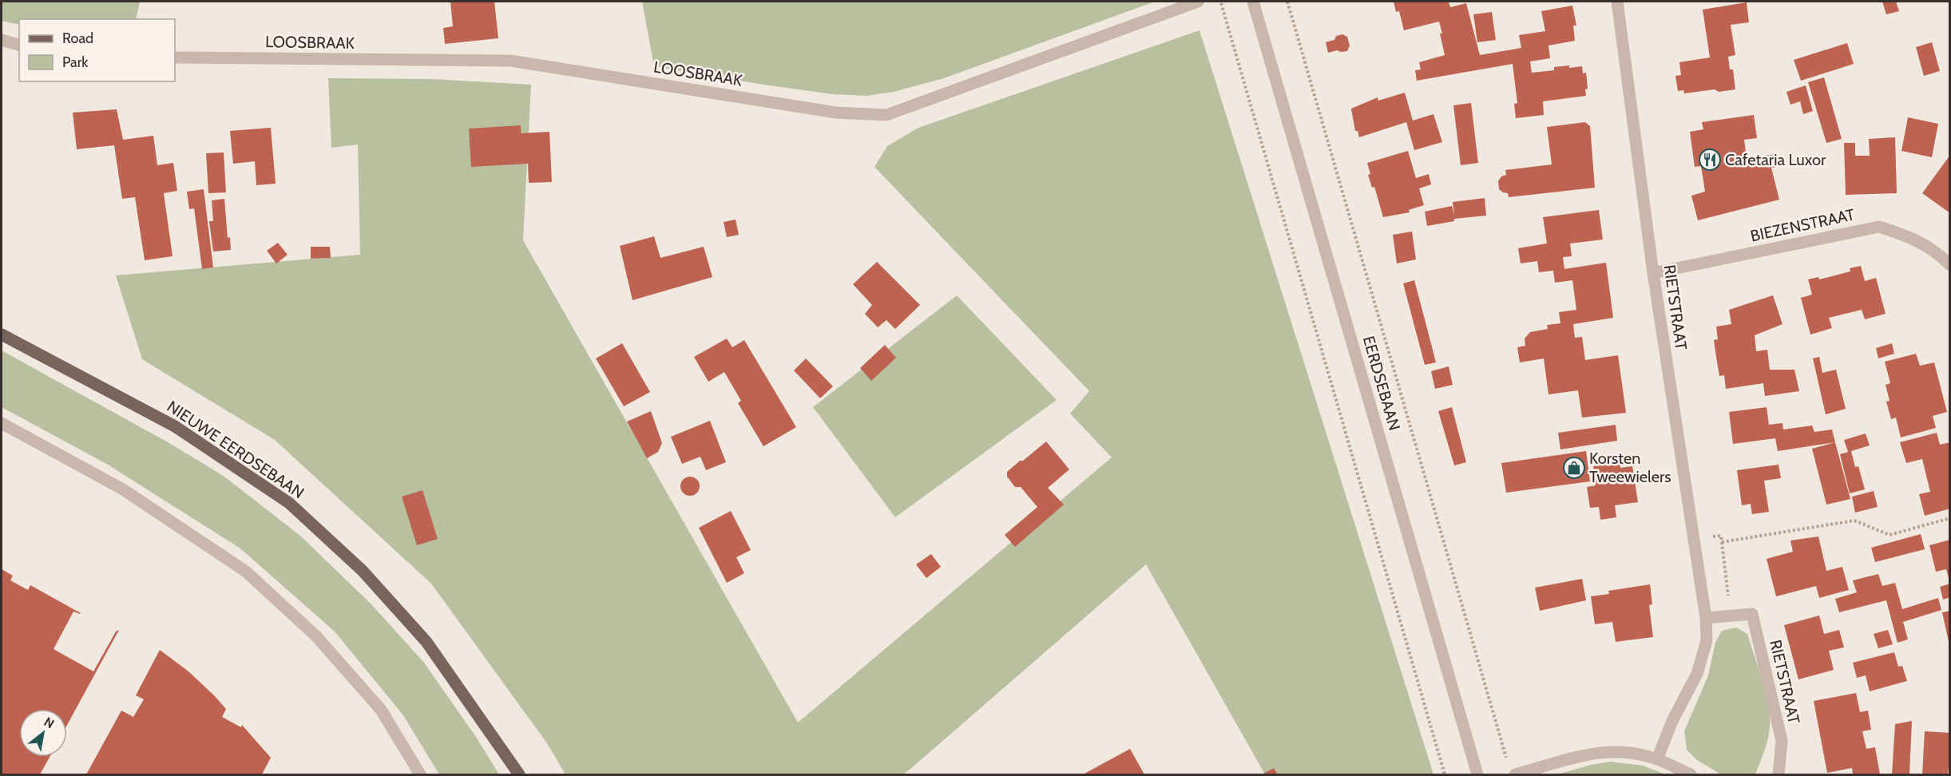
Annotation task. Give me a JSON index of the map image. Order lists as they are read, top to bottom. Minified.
{"streets":{"main road":["NIEUWE EERDSEBAAN"],"street":["LOOSBRAAK","BIEZENSTRAAT","RIETSTRAAT","EERDSEBAAN"]},"crossings":[["BIEZENSTRAAT","RIETSTRAAT"]],"places":{"restaurant":["Cafetaria Luxor"],"shop":["Korsten Tweewielers"]},"legend":["Road","Park"],"north":"top right"}
